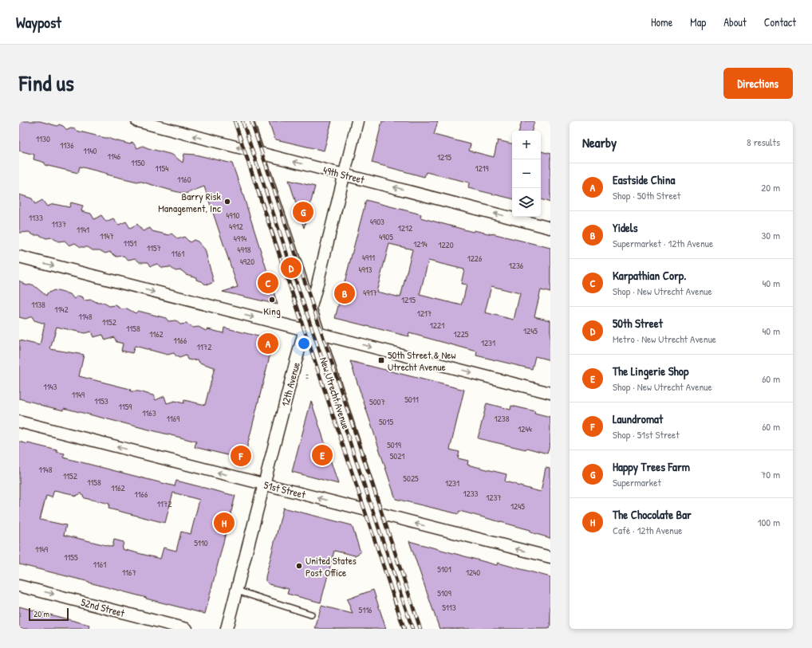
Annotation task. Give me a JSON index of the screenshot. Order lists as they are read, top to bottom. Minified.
{"streets":{"street":["49th Street","12th Avenue","New Utrecht Avenue","51st Street","52nd Street"]},"crossings":[["49th Street","New Utrecht Avenue"],["12th Avenue","New Utrecht Avenue"],["12th Avenue","51st Street"],["New Utrecht Avenue","51st Street"]],"one_way":["49th Street","51st Street","52nd Street"],"places":{"other":["Barry Risk Management, Inc","King","United States Post Office"],"transit":["50th Street & New Utrecht Avenue"]},"house_numbers":["1130","1136","1140","1146","1215","1150","1154","1219","1160","4910","1133","4903","1137","4912","1212","1141","1147","4905","4914","1151","1214","1220","1157","4918","1161","4911","1226","4920","1236","4913","4917","1215","1138","1142","1217","1148","1152","1221","1158","1245","1162","1225","1166","1231","1172","1143","1149","5011","1153","5007","1159","1163","1169","1238","5015","1244","5019","5021","1148","1152","5025","1158","1231","1162","1233","1166","1237","1172","1245","5110","1149","1155","1161","5101","1167","1240","5109","5113","5116"],"scale_bar":"20 m","page":{"header":"Waypost","nav":["Home","Map","About","Contact"],"title":"Find us","buttons":"Directions","heading":["Nearby","8 results"],"map_buttons":["+","−"],"list":[{"mark":"A","name":"Eastside China","note":"Shop · 50th Street","value":"20 m"},{"mark":"B","name":"Yidels","note":"Supermarket · 12th Avenue","value":"30 m"},{"mark":"C","name":"Karpathian Corp.","note":"Shop · New Utrecht Avenue","value":"40 m"},{"mark":"D","name":"50th Street","note":"Metro · New Utrecht Avenue","value":"40 m"},{"mark":"E","name":"The Lingerie Shop","note":"Shop · New Utrecht Avenue","value":"60 m"},{"mark":"F","name":"Laundromat","note":"Shop · 51st Street","value":"60 m"},{"mark":"G","name":"Happy Trees Farm","note":"Supermarket","value":"70 m"},{"mark":"H","name":"The Chocolate Bar","note":"Café · 12th Avenue","value":"100 m"}],"pins":["G","D","C","B","A","E","F","H"],"scale":"20 m"}}
